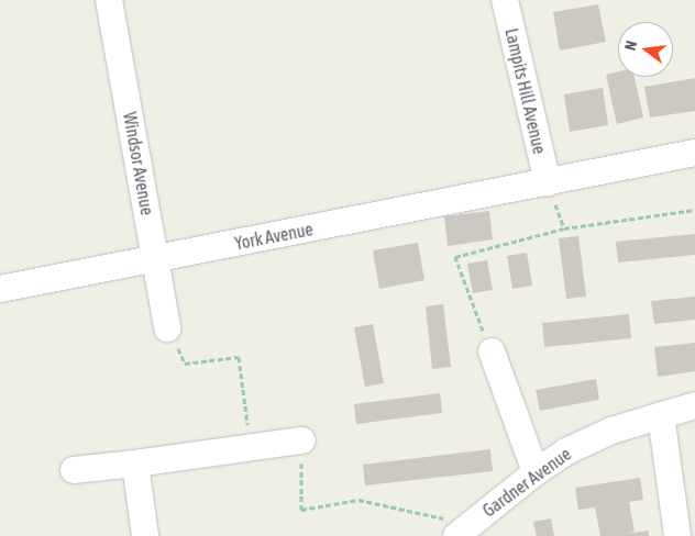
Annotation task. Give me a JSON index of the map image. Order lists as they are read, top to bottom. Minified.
{"streets":{"street":["Lampits Hill Avenue","Windsor Avenue","York Avenue","Gardner Avenue"]},"crossings":[["Lampits Hill Avenue","York Avenue"],["Windsor Avenue","York Avenue"]],"north":"left"}
